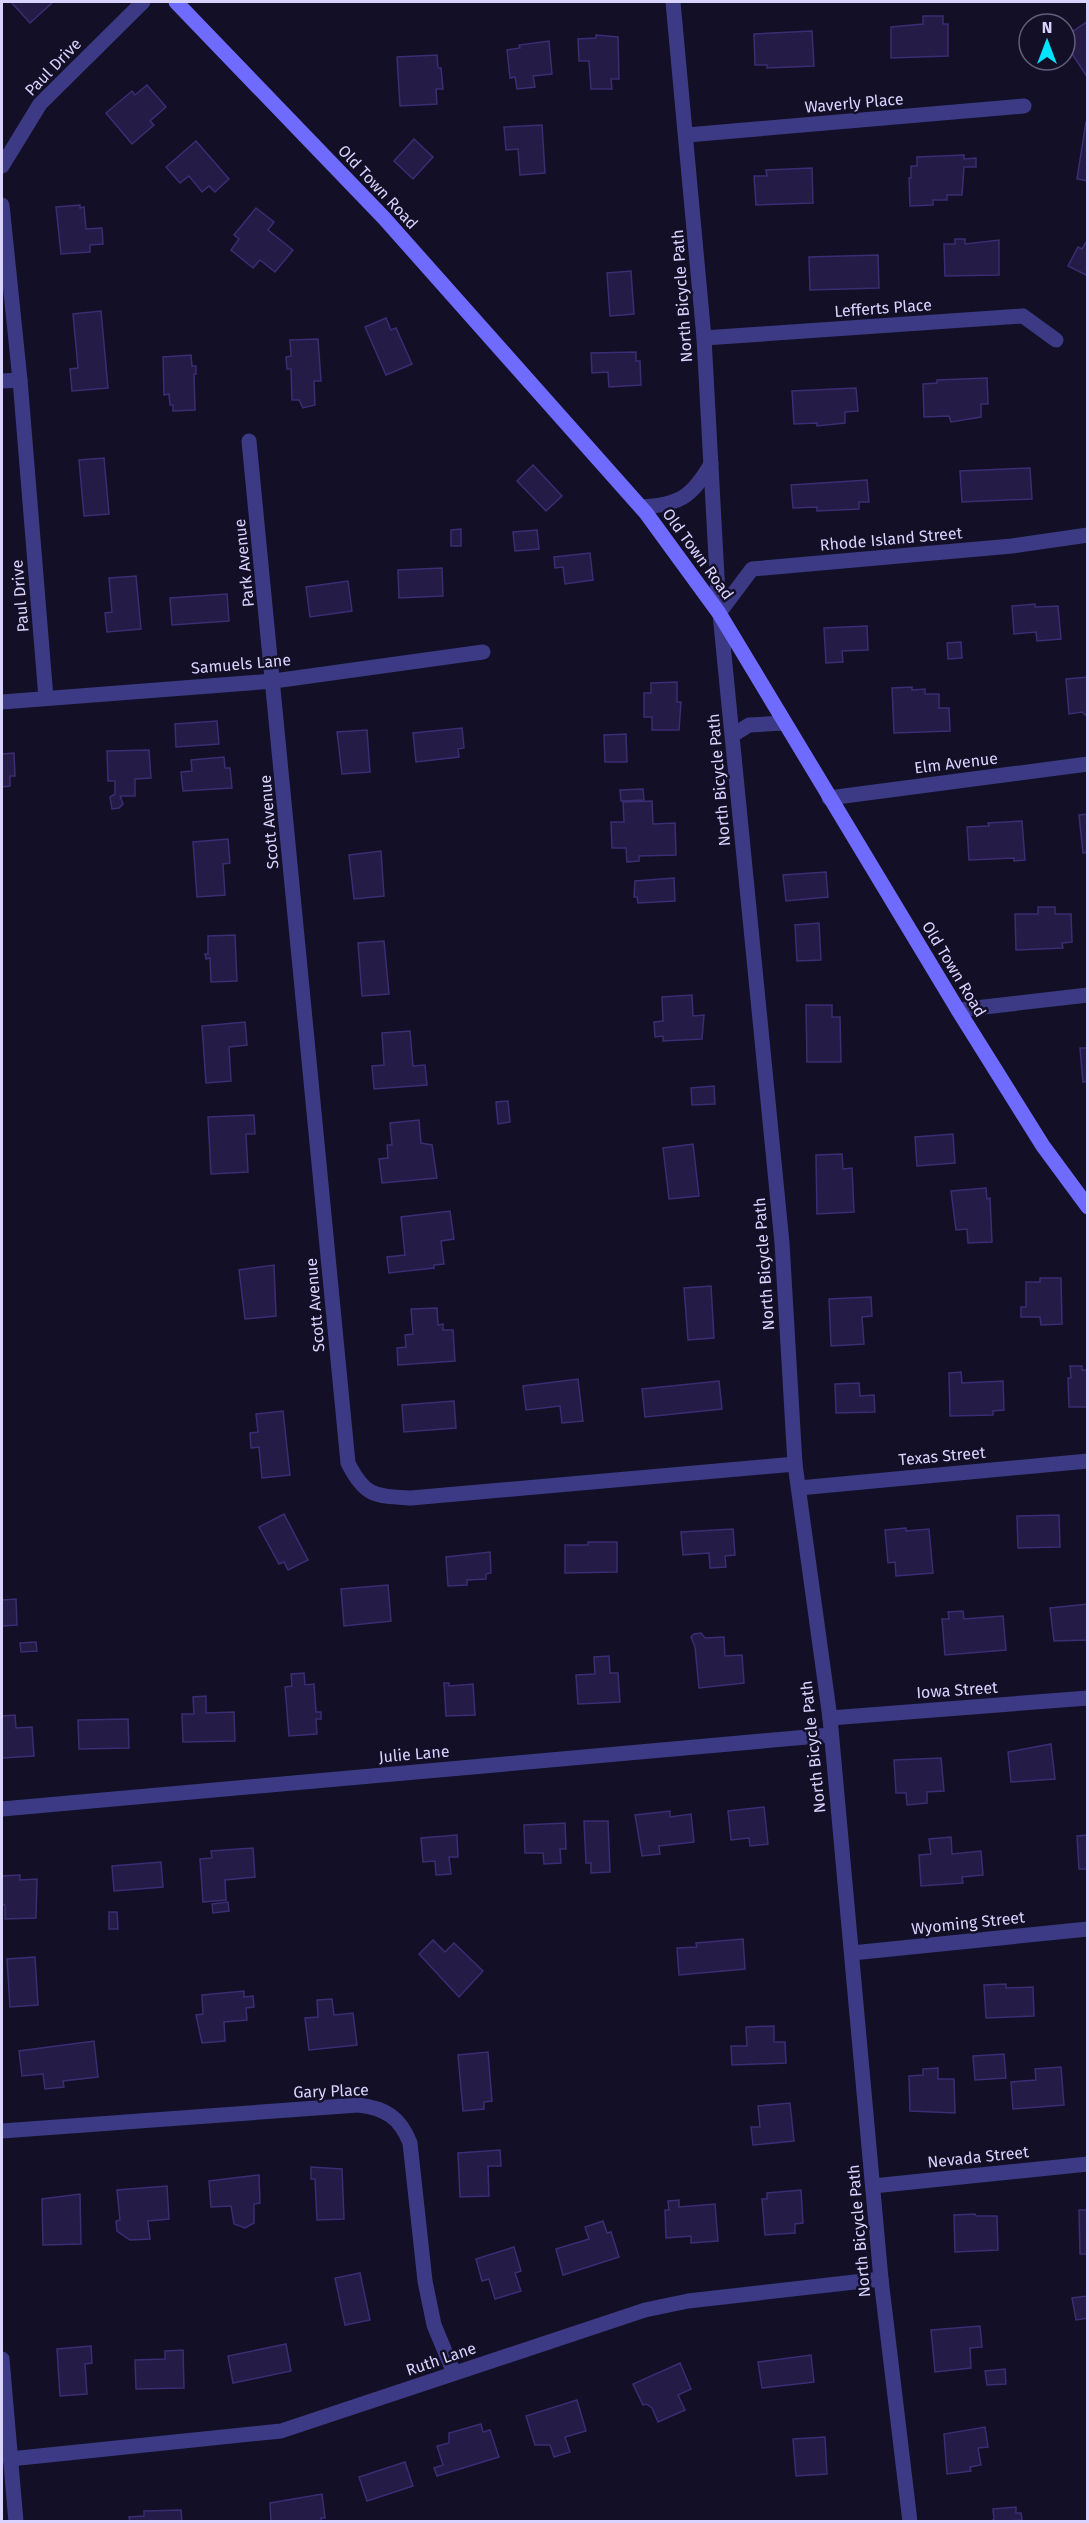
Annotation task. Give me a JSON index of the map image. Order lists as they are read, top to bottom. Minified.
{"streets":{"main road":["Old Town Road"],"street":["Paul Drive","Waverly Place","North Bicycle Path","Lefferts Place","Rhode Island Street","Park Avenue","Samuels Lane","Elm Avenue","Scott Avenue","Texas Street","Iowa Street","Julie Lane","Wyoming Street","Gary Place","Nevada Street","Ruth Lane"]},"crossings":[["Paul Drive","Samuels Lane"],["Waverly Place","North Bicycle Path"],["Old Town Road","North Bicycle Path"],["Old Town Road","Rhode Island Street"],["Old Town Road","Elm Avenue"],["North Bicycle Path","Lefferts Place"],["North Bicycle Path","Rhode Island Street"],["North Bicycle Path","Scott Avenue"],["North Bicycle Path","Texas Street"],["North Bicycle Path","Iowa Street"],["North Bicycle Path","Julie Lane"],["North Bicycle Path","Wyoming Street"],["North Bicycle Path","Nevada Street"],["North Bicycle Path","Ruth Lane"],["Park Avenue","Samuels Lane"],["Park Avenue","Scott Avenue"],["Samuels Lane","Scott Avenue"],["Gary Place","Ruth Lane"]],"north":"top"}
